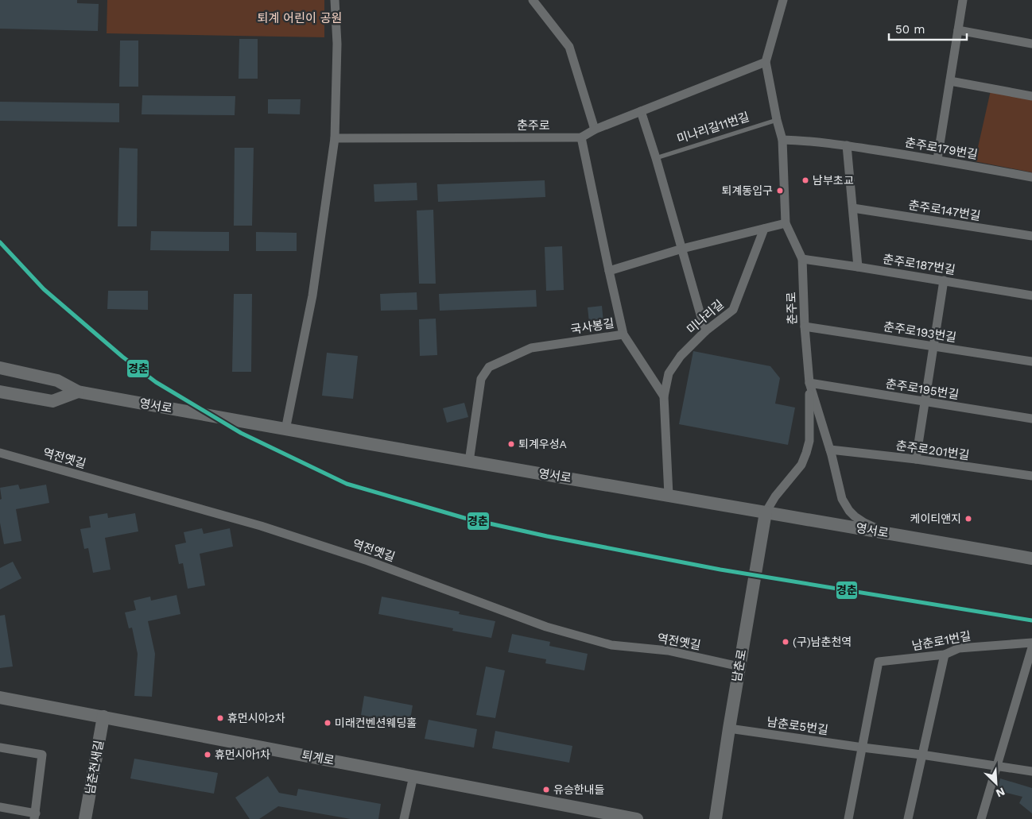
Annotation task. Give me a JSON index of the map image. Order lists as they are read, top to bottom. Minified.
{"streets":{"street":["춘주로","춘주로179번길","춘주로147번길","춘주로187번길","미나리길","국사봉길","춘주로193번길","춘주로195번길","영서로","춘주로201번길","역전옛길","남춘로1번길","남춘로","남춘로5번길","퇴계로","남춘천새길"],"lane":["미나리길11번길"]},"crossings":[["춘주로","미나리길11번길"],["춘주로","춘주로179번길"],["춘주로","춘주로187번길"],["춘주로","국사봉길"],["춘주로","춘주로193번길"],["춘주로","춘주로195번길"],["춘주로","영서로"],["춘주로","춘주로201번길"],["미나리길","국사봉길"],["미나리길","영서로"],["국사봉길","영서로"],["영서로","남춘로"],["역전옛길","남춘로"],["남춘로1번길","남춘로5번길"],["남춘로","남춘로5번길"],["퇴계로","남춘천새길"]],"parks":["퇴계 어린이 공원"],"places":["남부초교","퇴계동입구","퇴계우성A","케이티앤지","(구)남춘천역","휴먼시아2차","미래컨벤션웨딩홀","휴먼시아1차","유승한내들"],"lines":["transit line 경춘"],"scale_bar":"50 m","north":"bottom right"}
